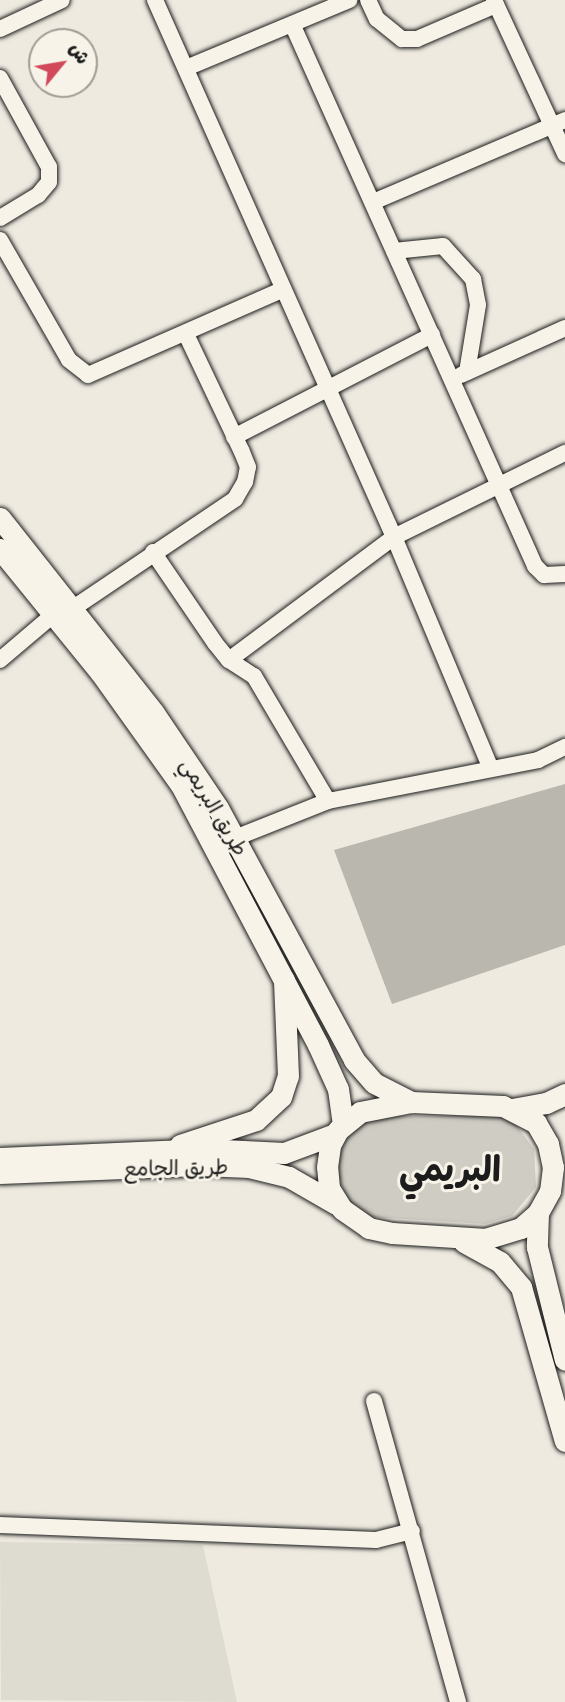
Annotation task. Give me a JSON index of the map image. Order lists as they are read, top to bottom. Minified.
{"streets":{"main road":["طريق البريمي","طريق الجامع"]},"crossings":[["طريق البريمي","طريق الجامع"]],"districts":["البريمي"],"north":"top right"}
